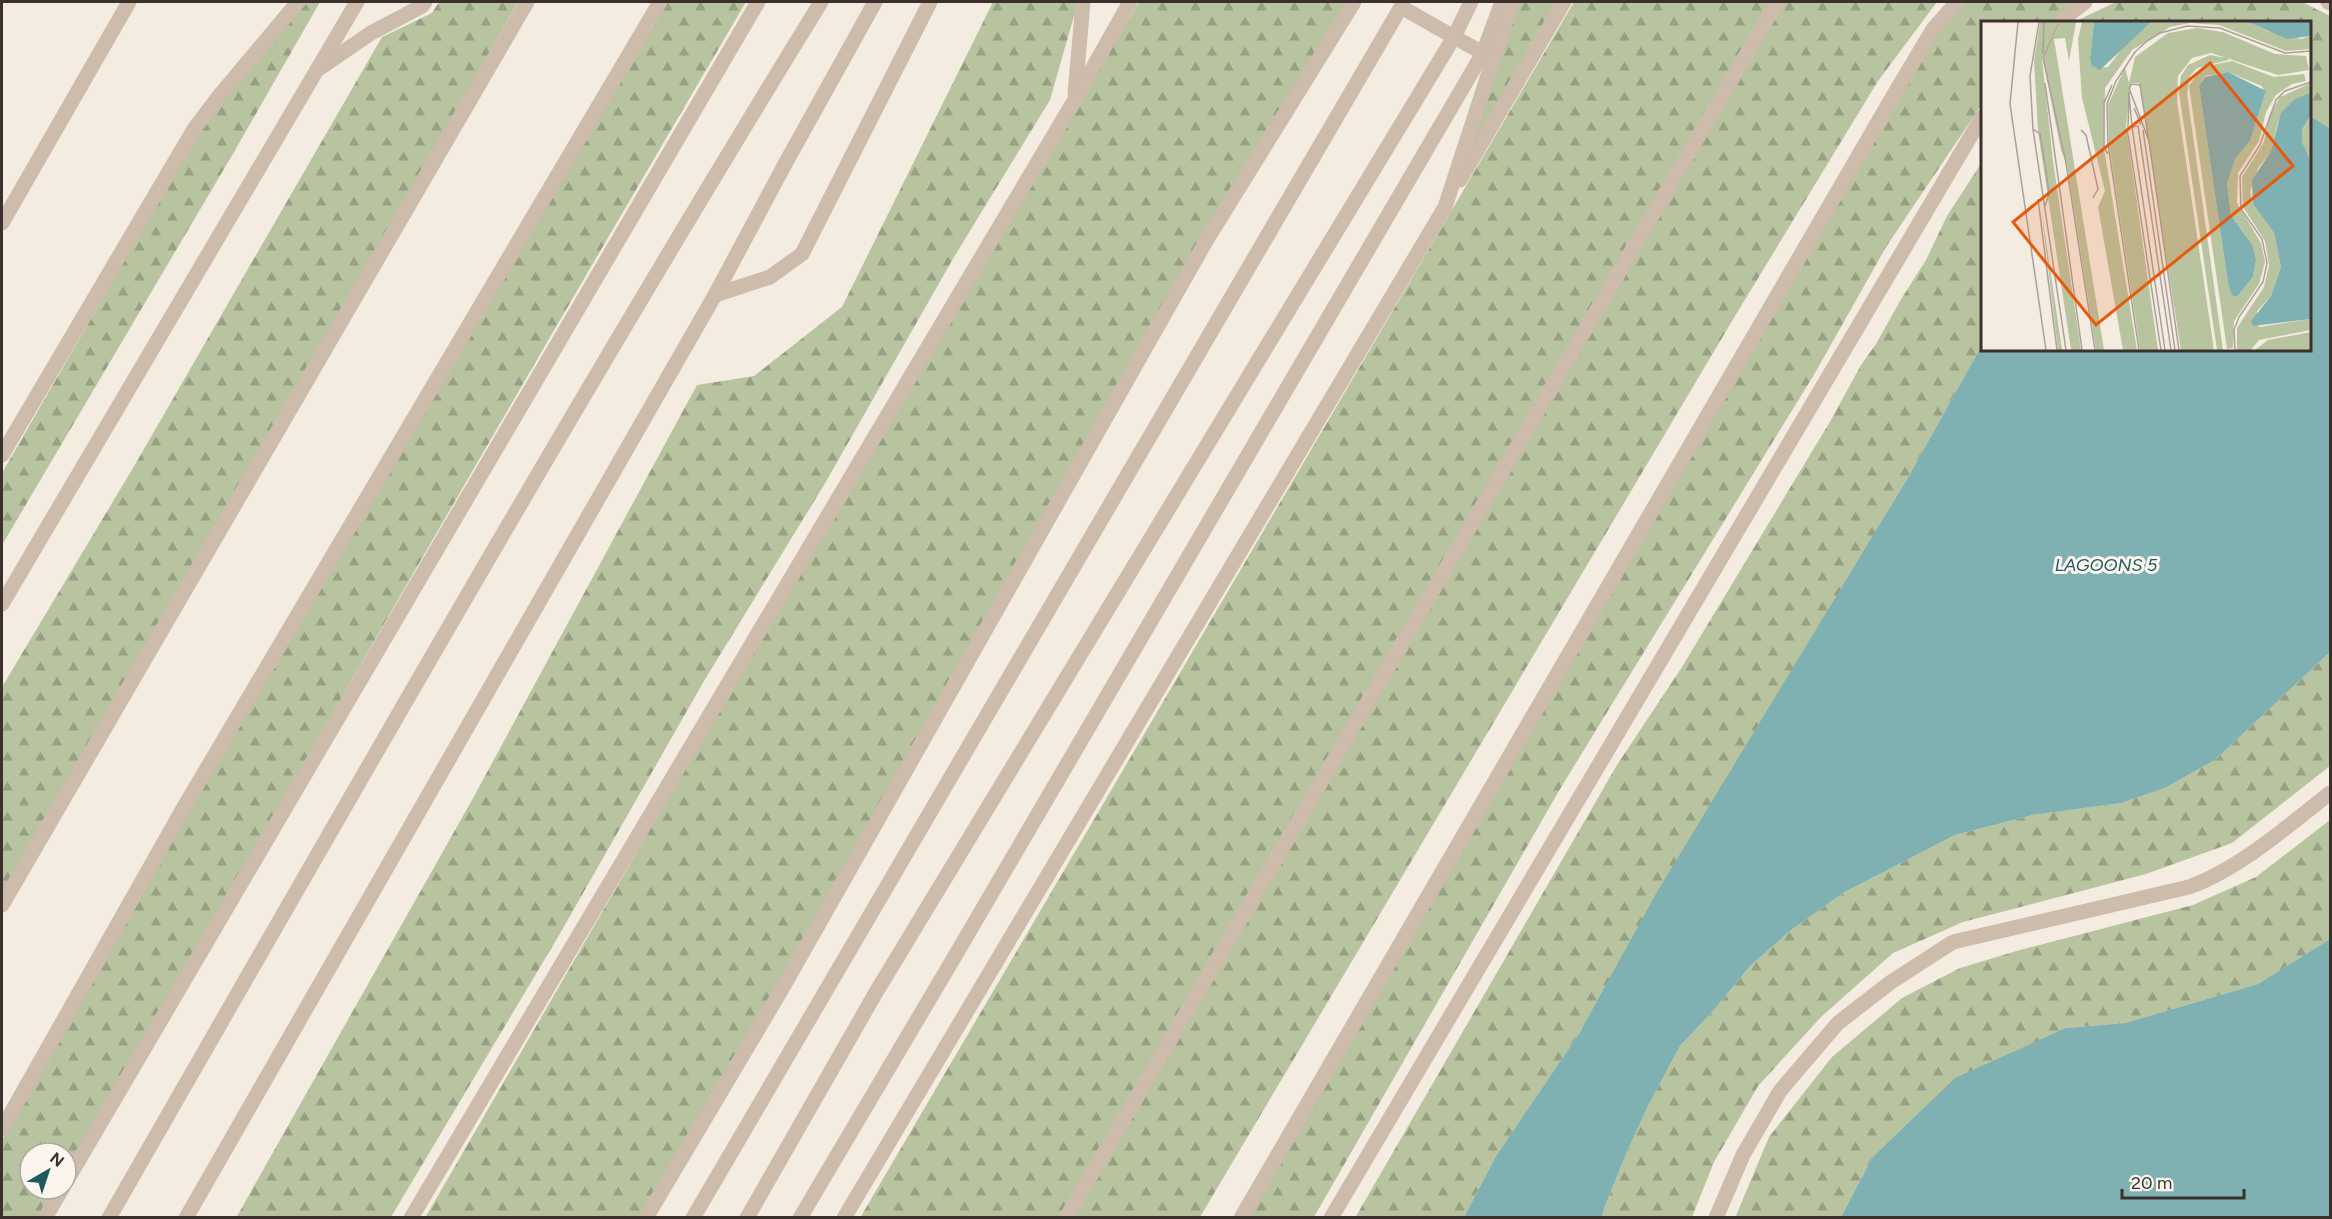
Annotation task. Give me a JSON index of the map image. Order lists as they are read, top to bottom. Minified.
{"water":["LAGOONS 5"],"scale_bar":"20 m","north":"top right"}
